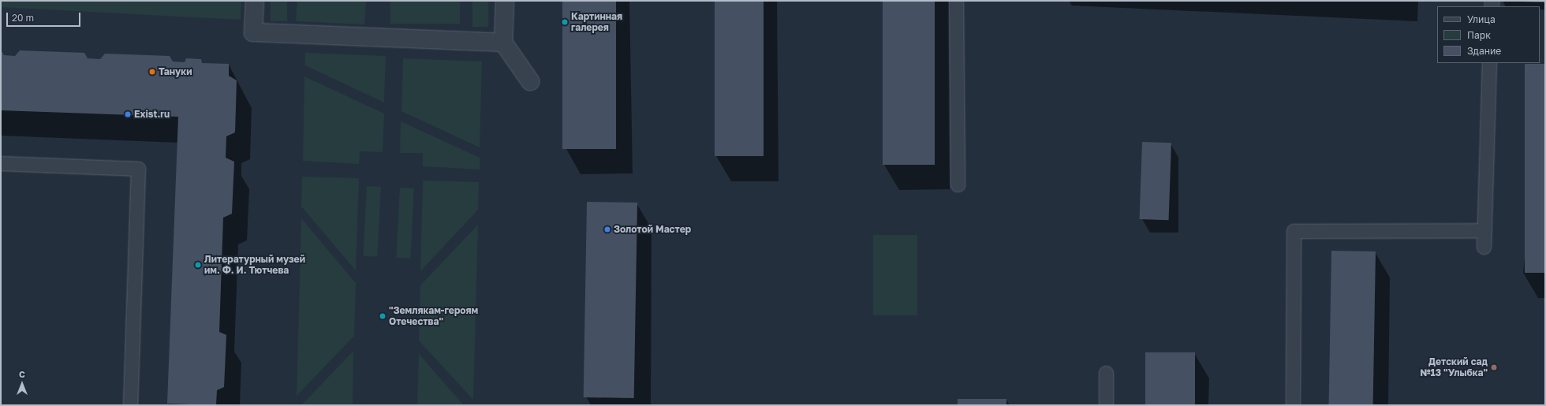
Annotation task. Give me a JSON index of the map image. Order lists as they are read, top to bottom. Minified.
{"places":["Картинная галерея","Тануки","Exist.ru","Золотой Мастер","Литературный музей им. Ф. И. Тютчева","\"Землякам-героям Отечества\"","Детский сад №13 \"Улыбка\""],"legend":["Улица","Парк","Здание"],"scale_bar":"20 m","north":"top"}
